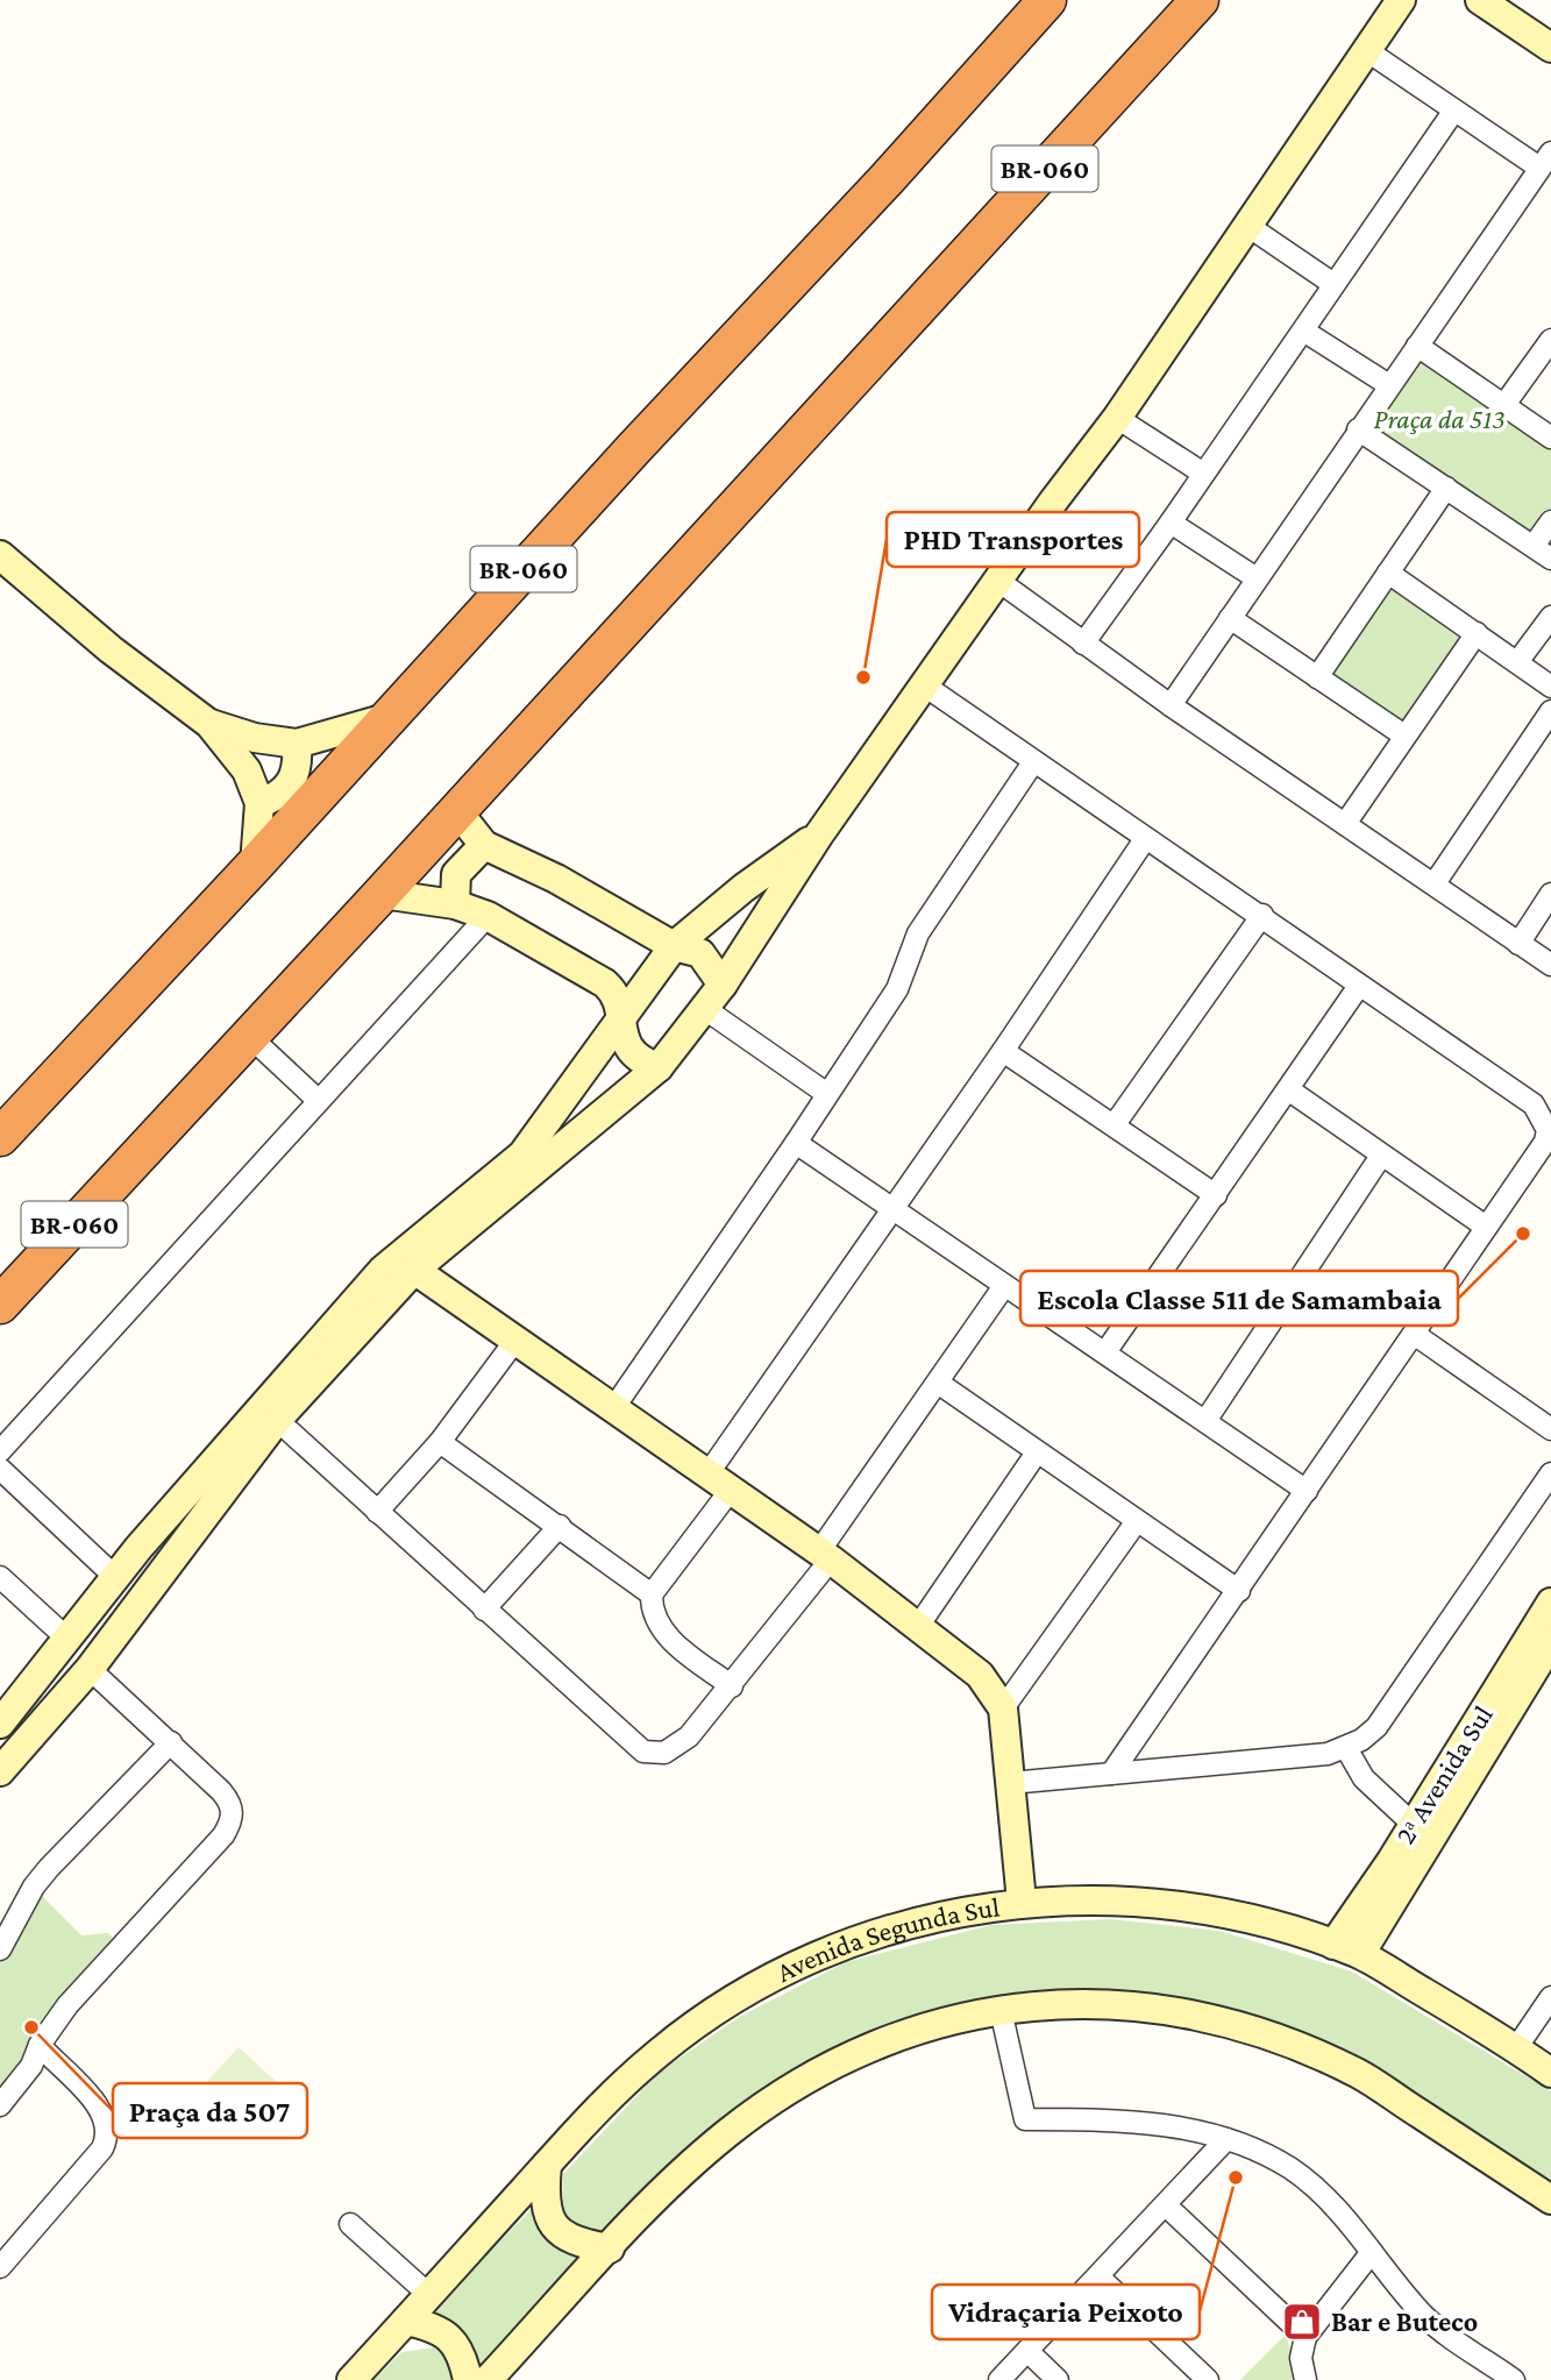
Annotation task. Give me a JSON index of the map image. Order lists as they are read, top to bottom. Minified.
{"streets":{"highway":["BR-060"],"street":["2ᵃ Avenida Sul","Avenida Segunda Sul"]},"crossings":[["2ᵃ Avenida Sul","Avenida Segunda Sul"]],"parks":["Praça da 513"],"places":{"other":["PHD Transportes","Escola Classe 511 de Samambaia","Praça da 507","Vidraçaria Peixoto"],"shop":["Bar e Buteco"]}}
